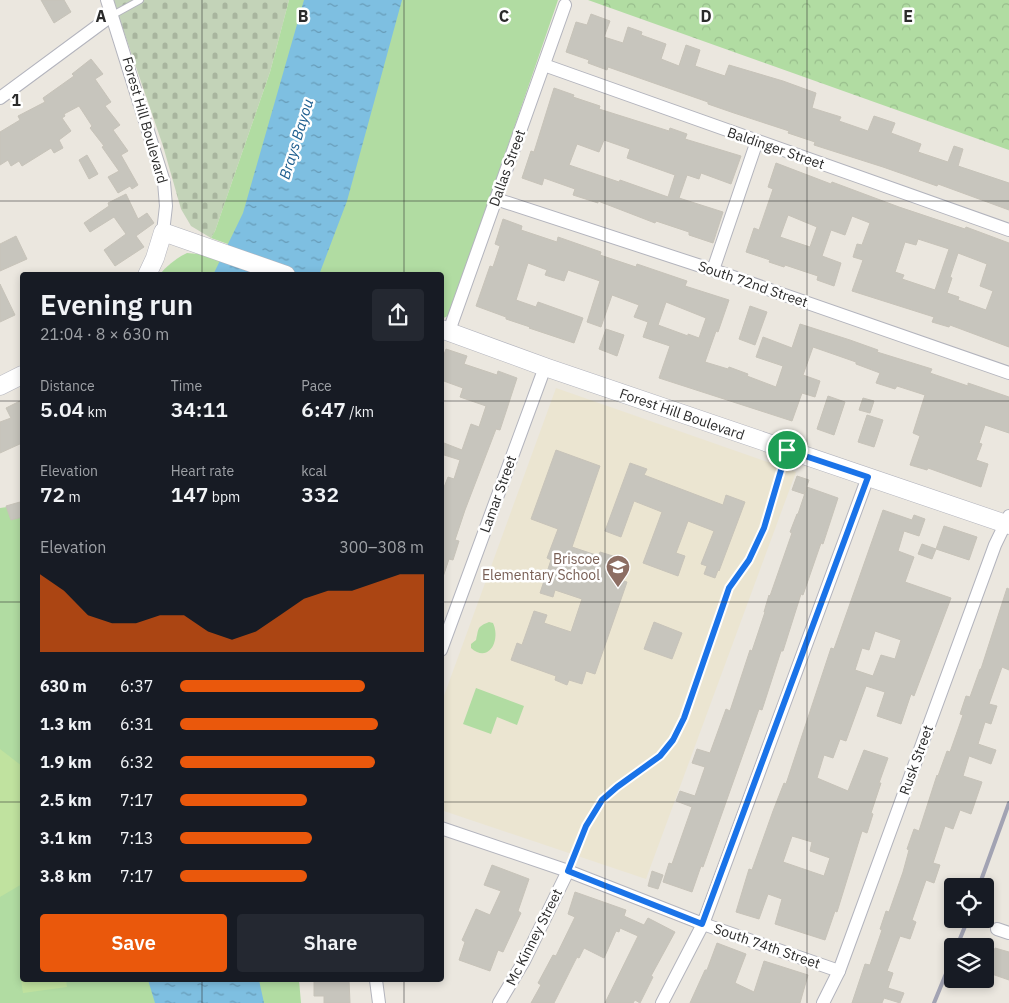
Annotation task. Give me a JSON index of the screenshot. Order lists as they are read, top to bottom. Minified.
{"streets":{"street":["Forest Hill Boulevard","Baldinger Street","Dallas Street","South 72nd Street","Lamar Street","Rusk Street","Mc Kinney Street","South 74th Street"]},"crossings":[["Forest Hill Boulevard","Dallas Street"],["Forest Hill Boulevard","Lamar Street"],["Forest Hill Boulevard","Rusk Street"],["Baldinger Street","Dallas Street"],["Dallas Street","South 72nd Street"],["Rusk Street","South 74th Street"],["Mc Kinney Street","South 74th Street"]],"water":["Brays Bayou"],"places":{"school or university":["Briscoe Elementary School"]},"page":{"heading":["Evening run","21:04 · 8 × 630 m"],"stats":[["Distance","5.04 km"],["Time","34:11"],["Pace","6:47 /km"],["Elevation","72 m"],["Heart rate","147 bpm"],["kcal","332"]],"chart":["Elevation","300–308 m"],"list":[{"name":"630 m","note":"6:37"},{"name":"1.3 km","note":"6:31"},{"name":"1.9 km","note":"6:32"},{"name":"2.5 km","note":"7:17"},{"name":"3.1 km","note":"7:13"},{"name":"3.8 km","note":"7:17"}],"buttons":["Save","Share"]},"grid":{"columns":["A","B","C","D","E"],"rows":["1"]}}
